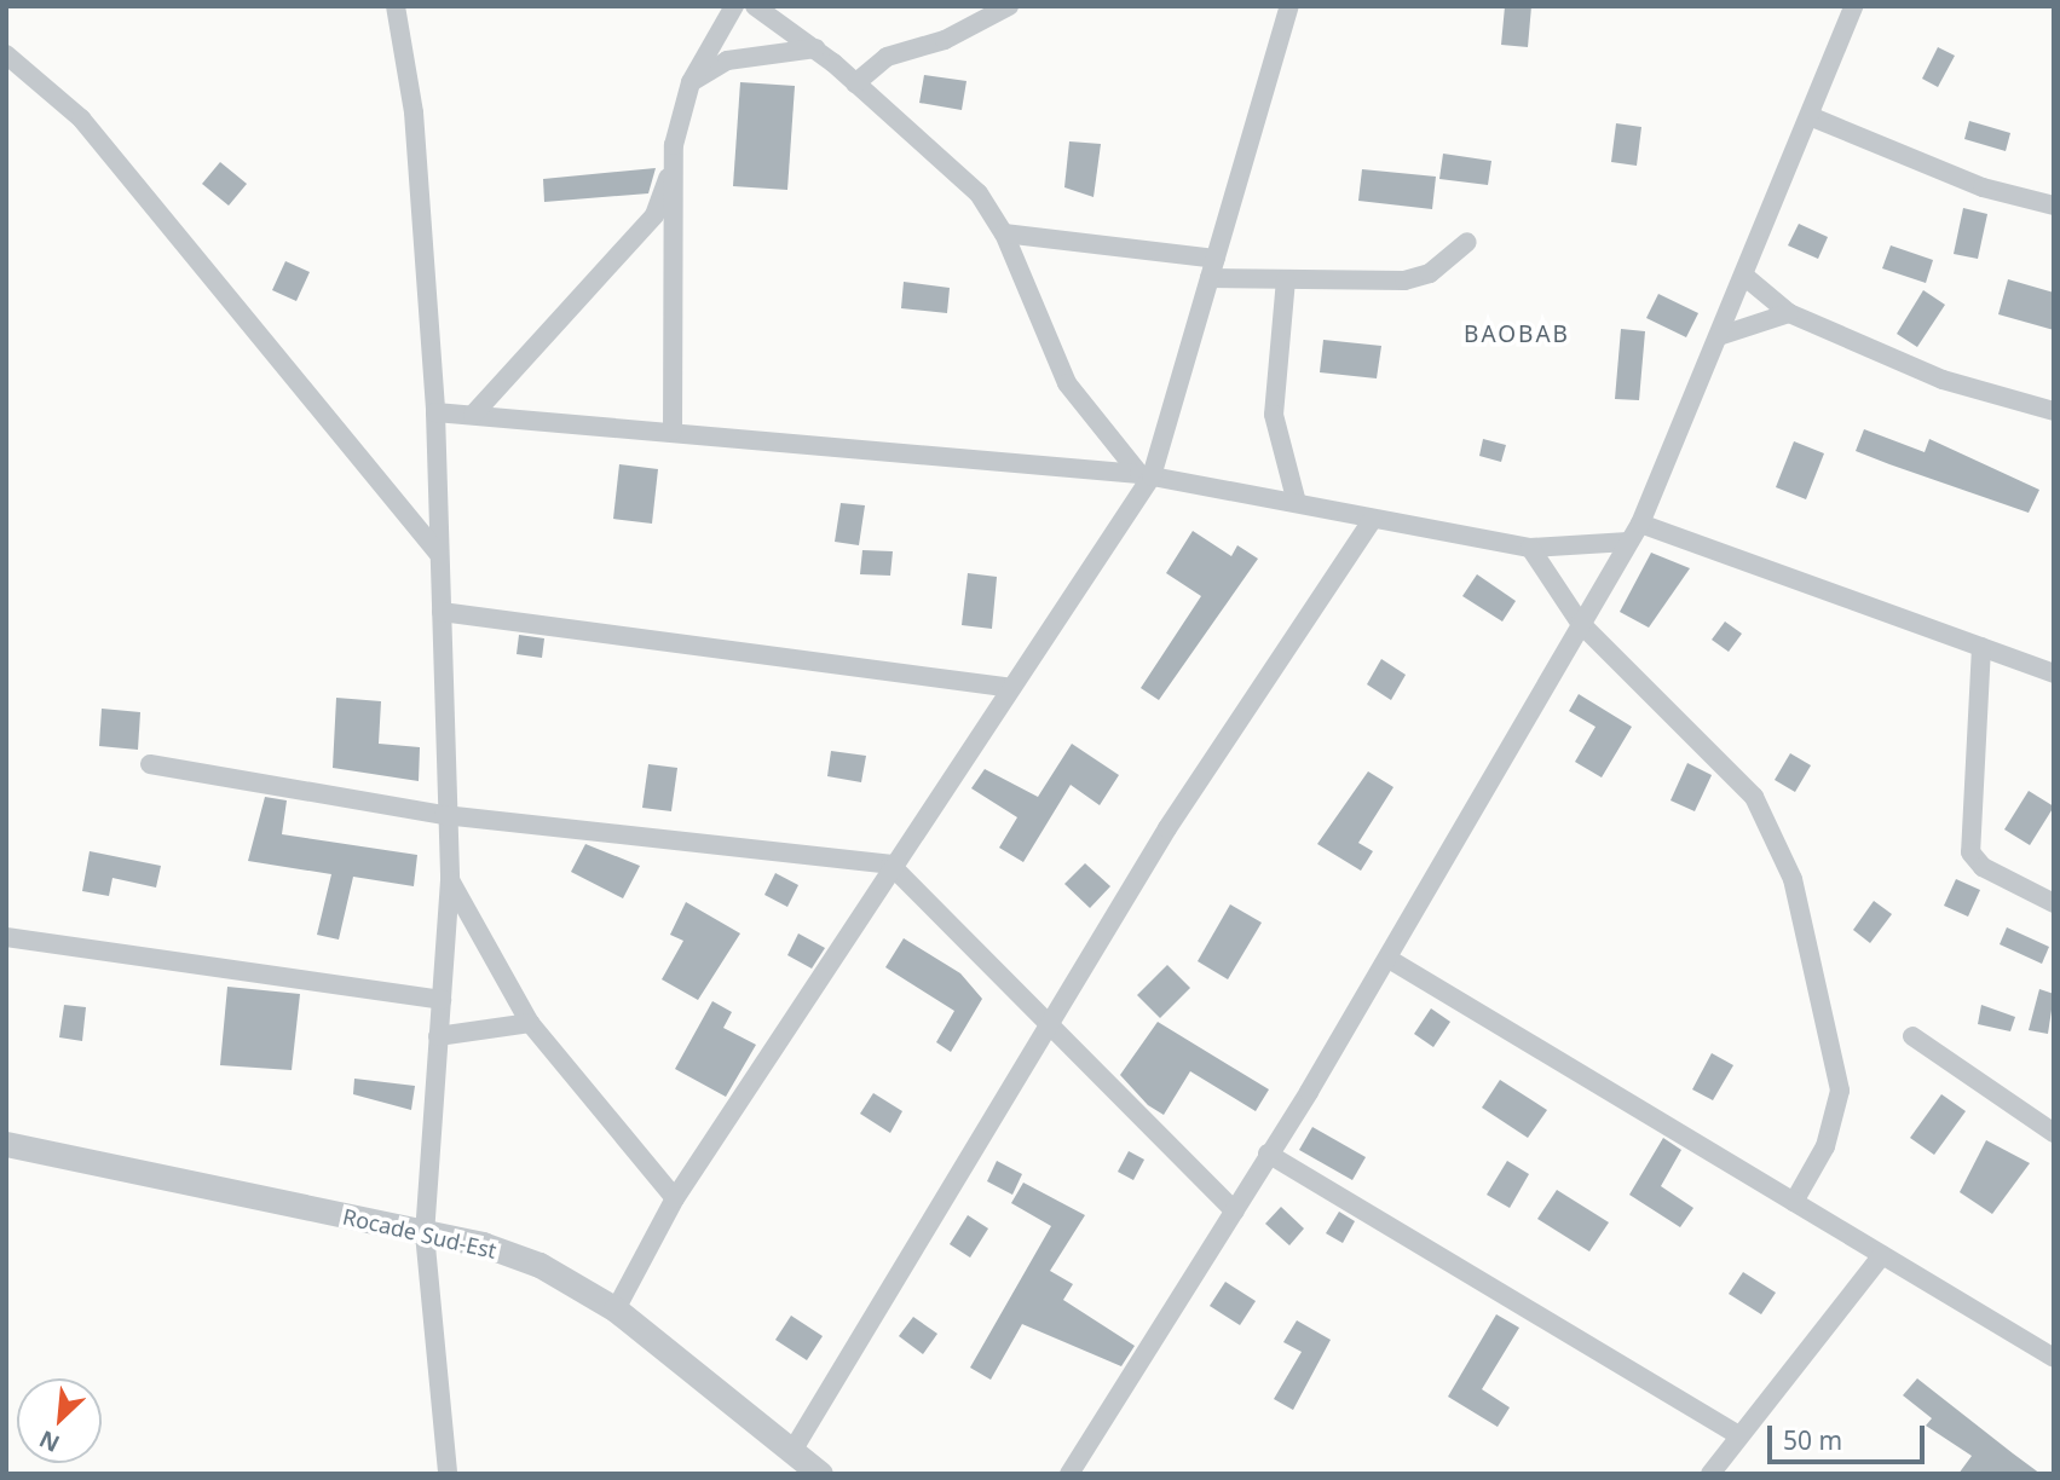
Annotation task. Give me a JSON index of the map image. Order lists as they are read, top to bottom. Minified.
{"streets":{"street":["Rocade Sud-Est"]},"districts":["BAOBAB"],"scale_bar":"50 m","north":"bottom left"}
